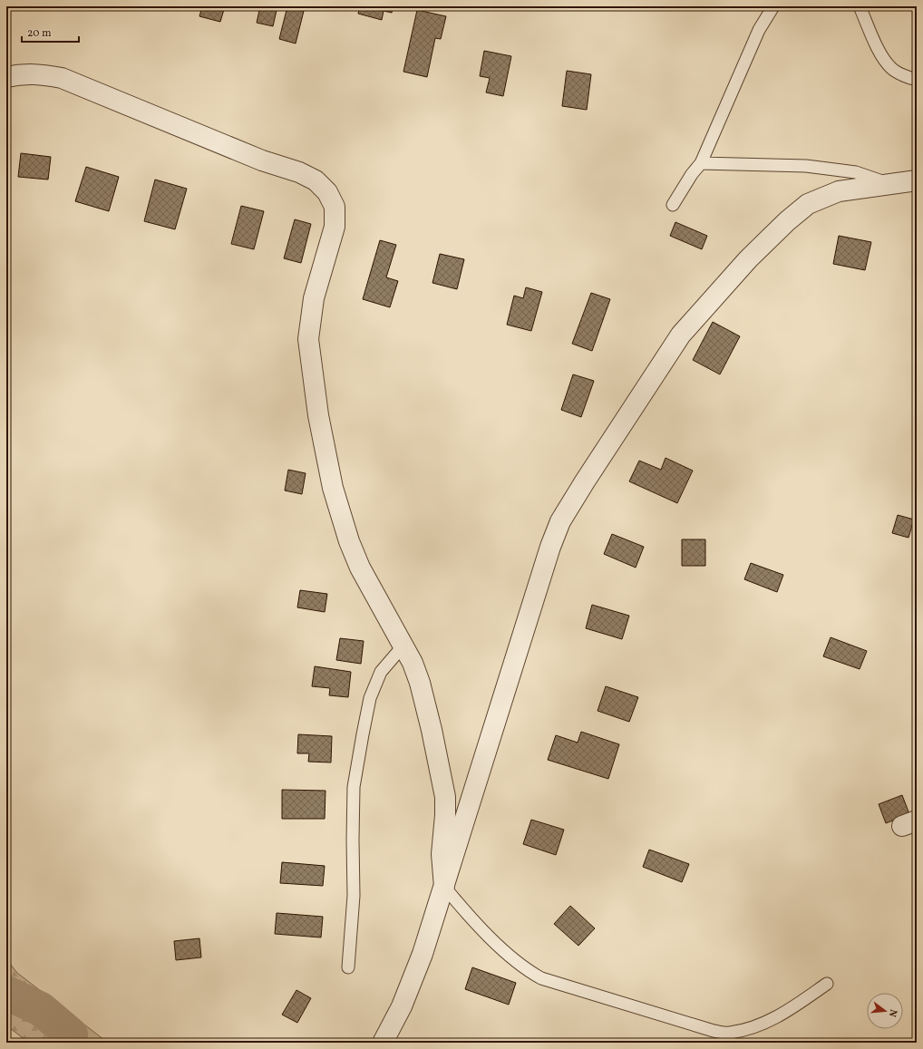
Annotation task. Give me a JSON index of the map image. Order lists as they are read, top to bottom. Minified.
{"scale_bar":"20 m","north":"right"}
